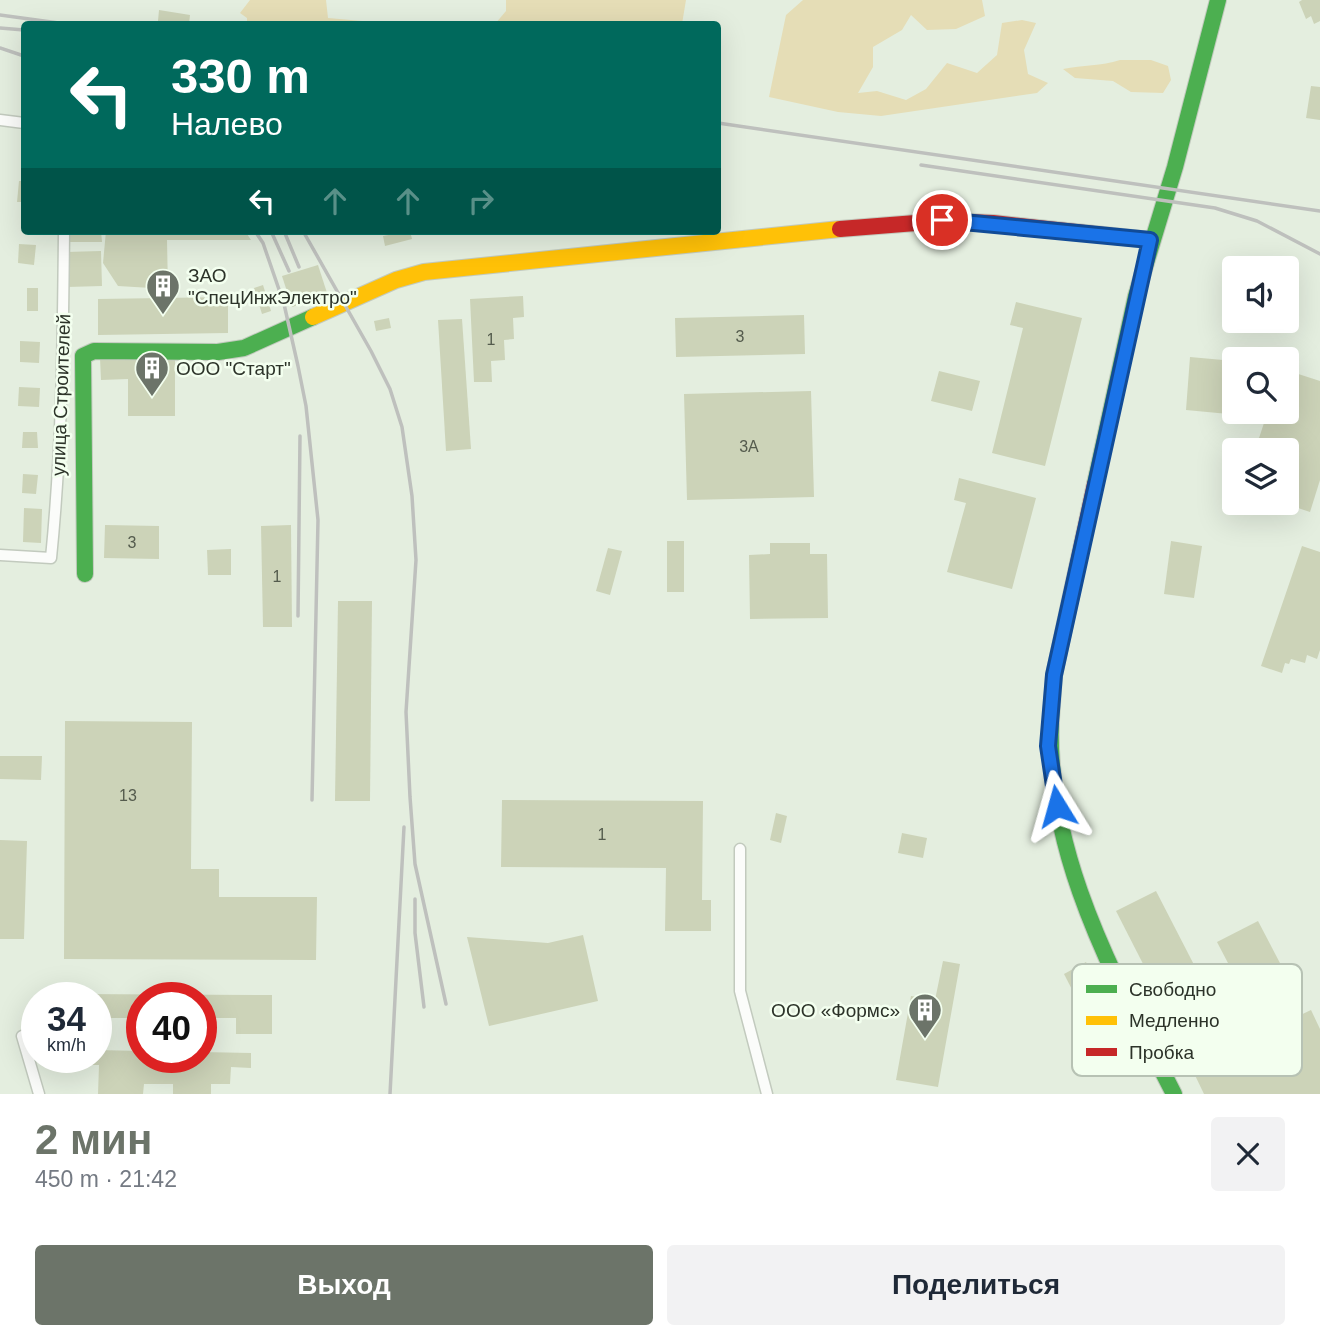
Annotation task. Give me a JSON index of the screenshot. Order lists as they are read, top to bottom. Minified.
{"streets":{"street":["улица Строителей"]},"places":{"building":["ЗАО \"СпецИнжЭлектро\"","ООО \"Старт\"","ООО «Формс»"]},"house_numbers":["3","1","3А","3","1","13","1"],"legend":["Свободно","Медленно","Пробка"],"page":{"turn":["330 m","Налево"],"speed":"34 km/h","limit":"40","heading":["2 мин","450 m · 21:42"],"buttons":["Выход","Поделиться"]}}
